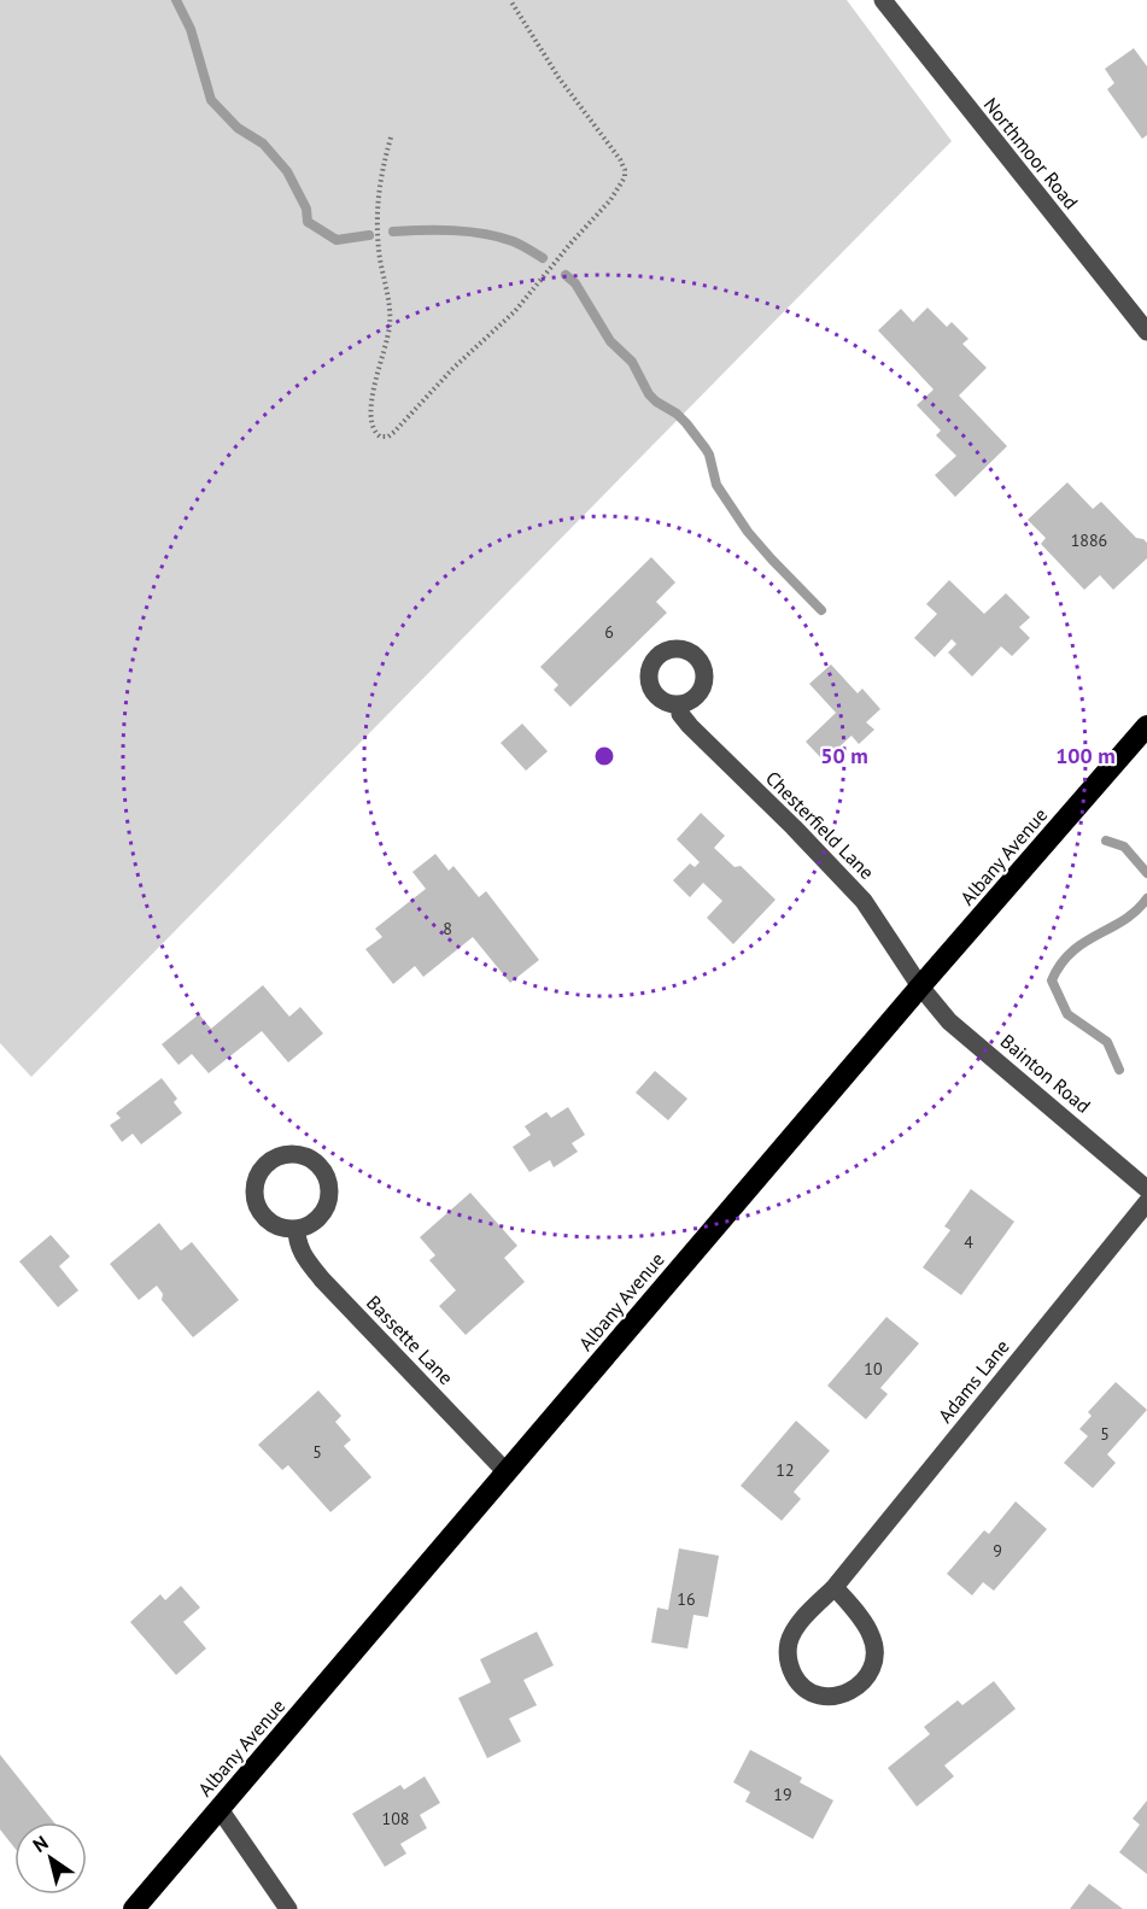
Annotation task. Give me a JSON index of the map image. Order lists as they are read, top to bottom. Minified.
{"streets":{"highway":["Albany Avenue"],"street":["Northmoor Road","Chesterfield Lane","Bainton Road","Bassette Lane","Adams Lane"]},"crossings":[["Chesterfield Lane","Albany Avenue"],["Chesterfield Lane","Bainton Road"],["Albany Avenue","Bainton Road"],["Albany Avenue","Bassette Lane"]],"house_numbers":["1886","6","8","4","10","5","5","12","9","16","19","108"],"north":"top left","rings":["50 m","100 m"]}
